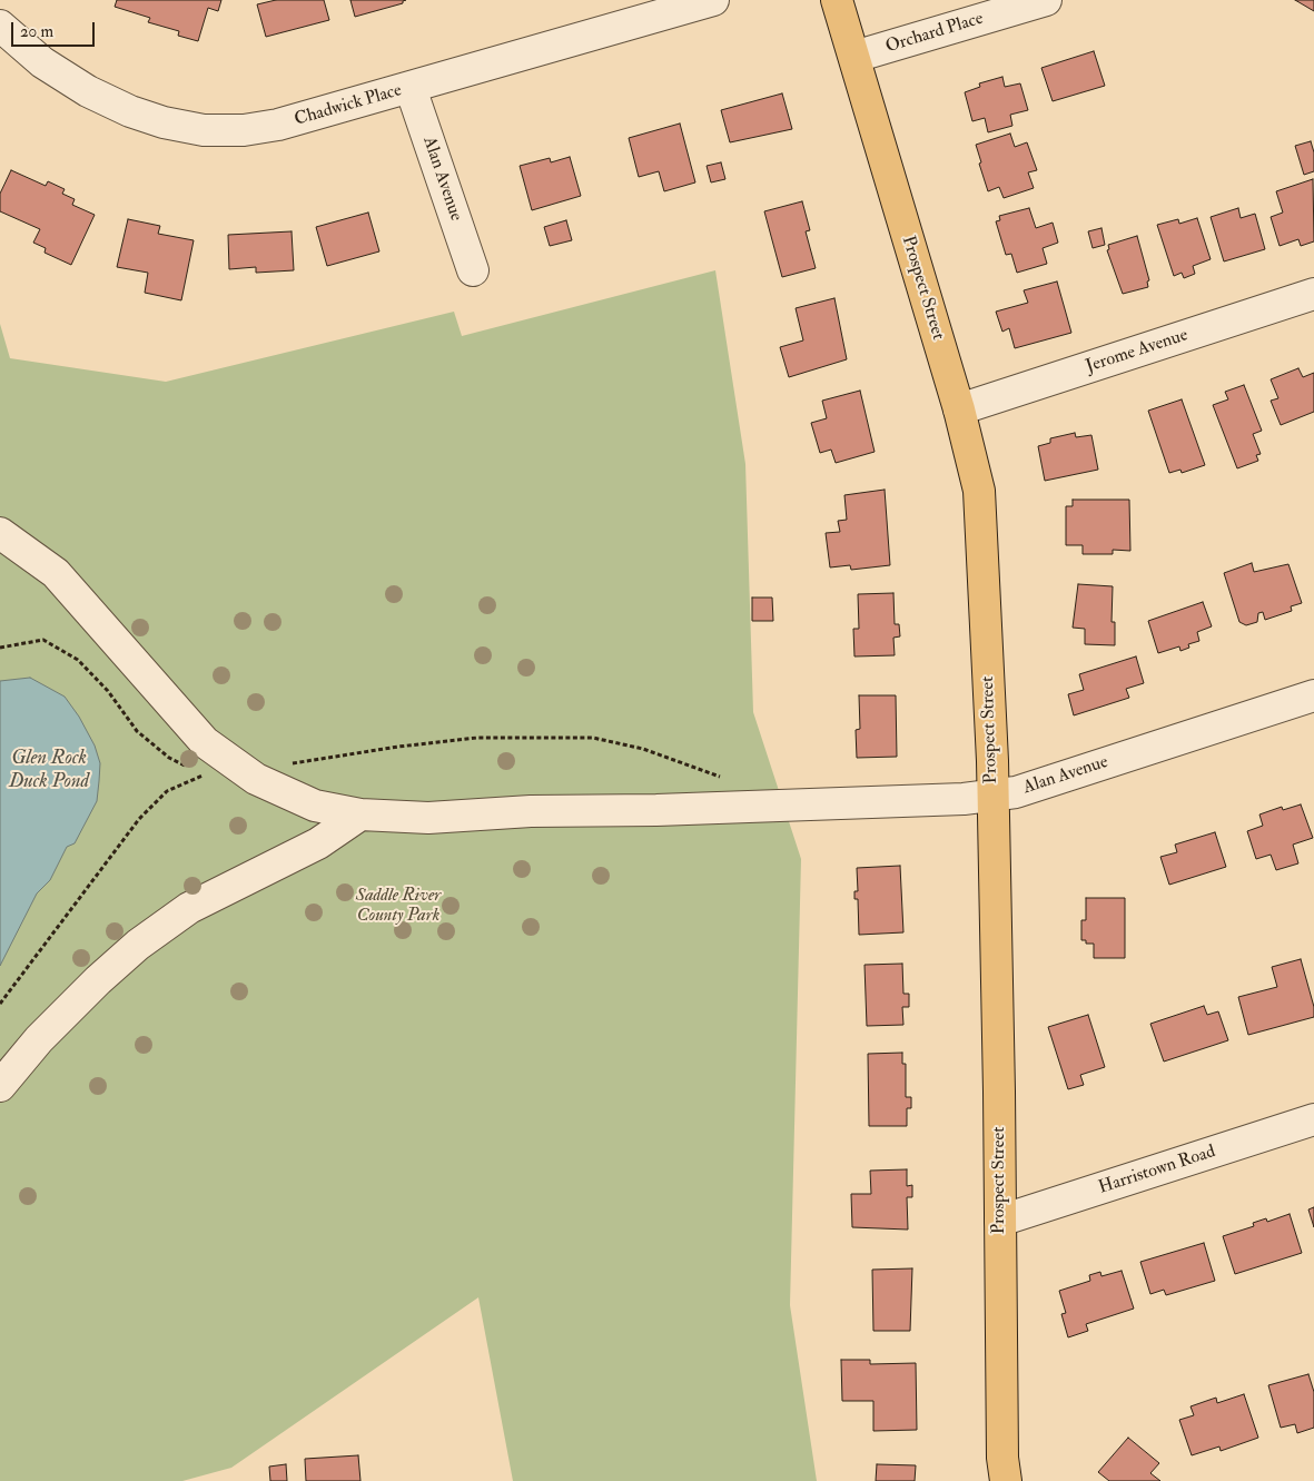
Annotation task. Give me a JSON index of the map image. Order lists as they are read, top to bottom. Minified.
{"streets":{"main road":["Prospect Street"],"street":["Orchard Place","Chadwick Place","Alan Avenue","Jerome Avenue","Harristown Road"]},"crossings":[["Orchard Place","Prospect Street"],["Chadwick Place","Alan Avenue"],["Alan Avenue","Prospect Street"],["Prospect Street","Jerome Avenue"],["Prospect Street","Harristown Road"]],"water":["Glen Rock Duck Pond"],"parks":["Saddle River County Park"],"scale_bar":"20 m"}
